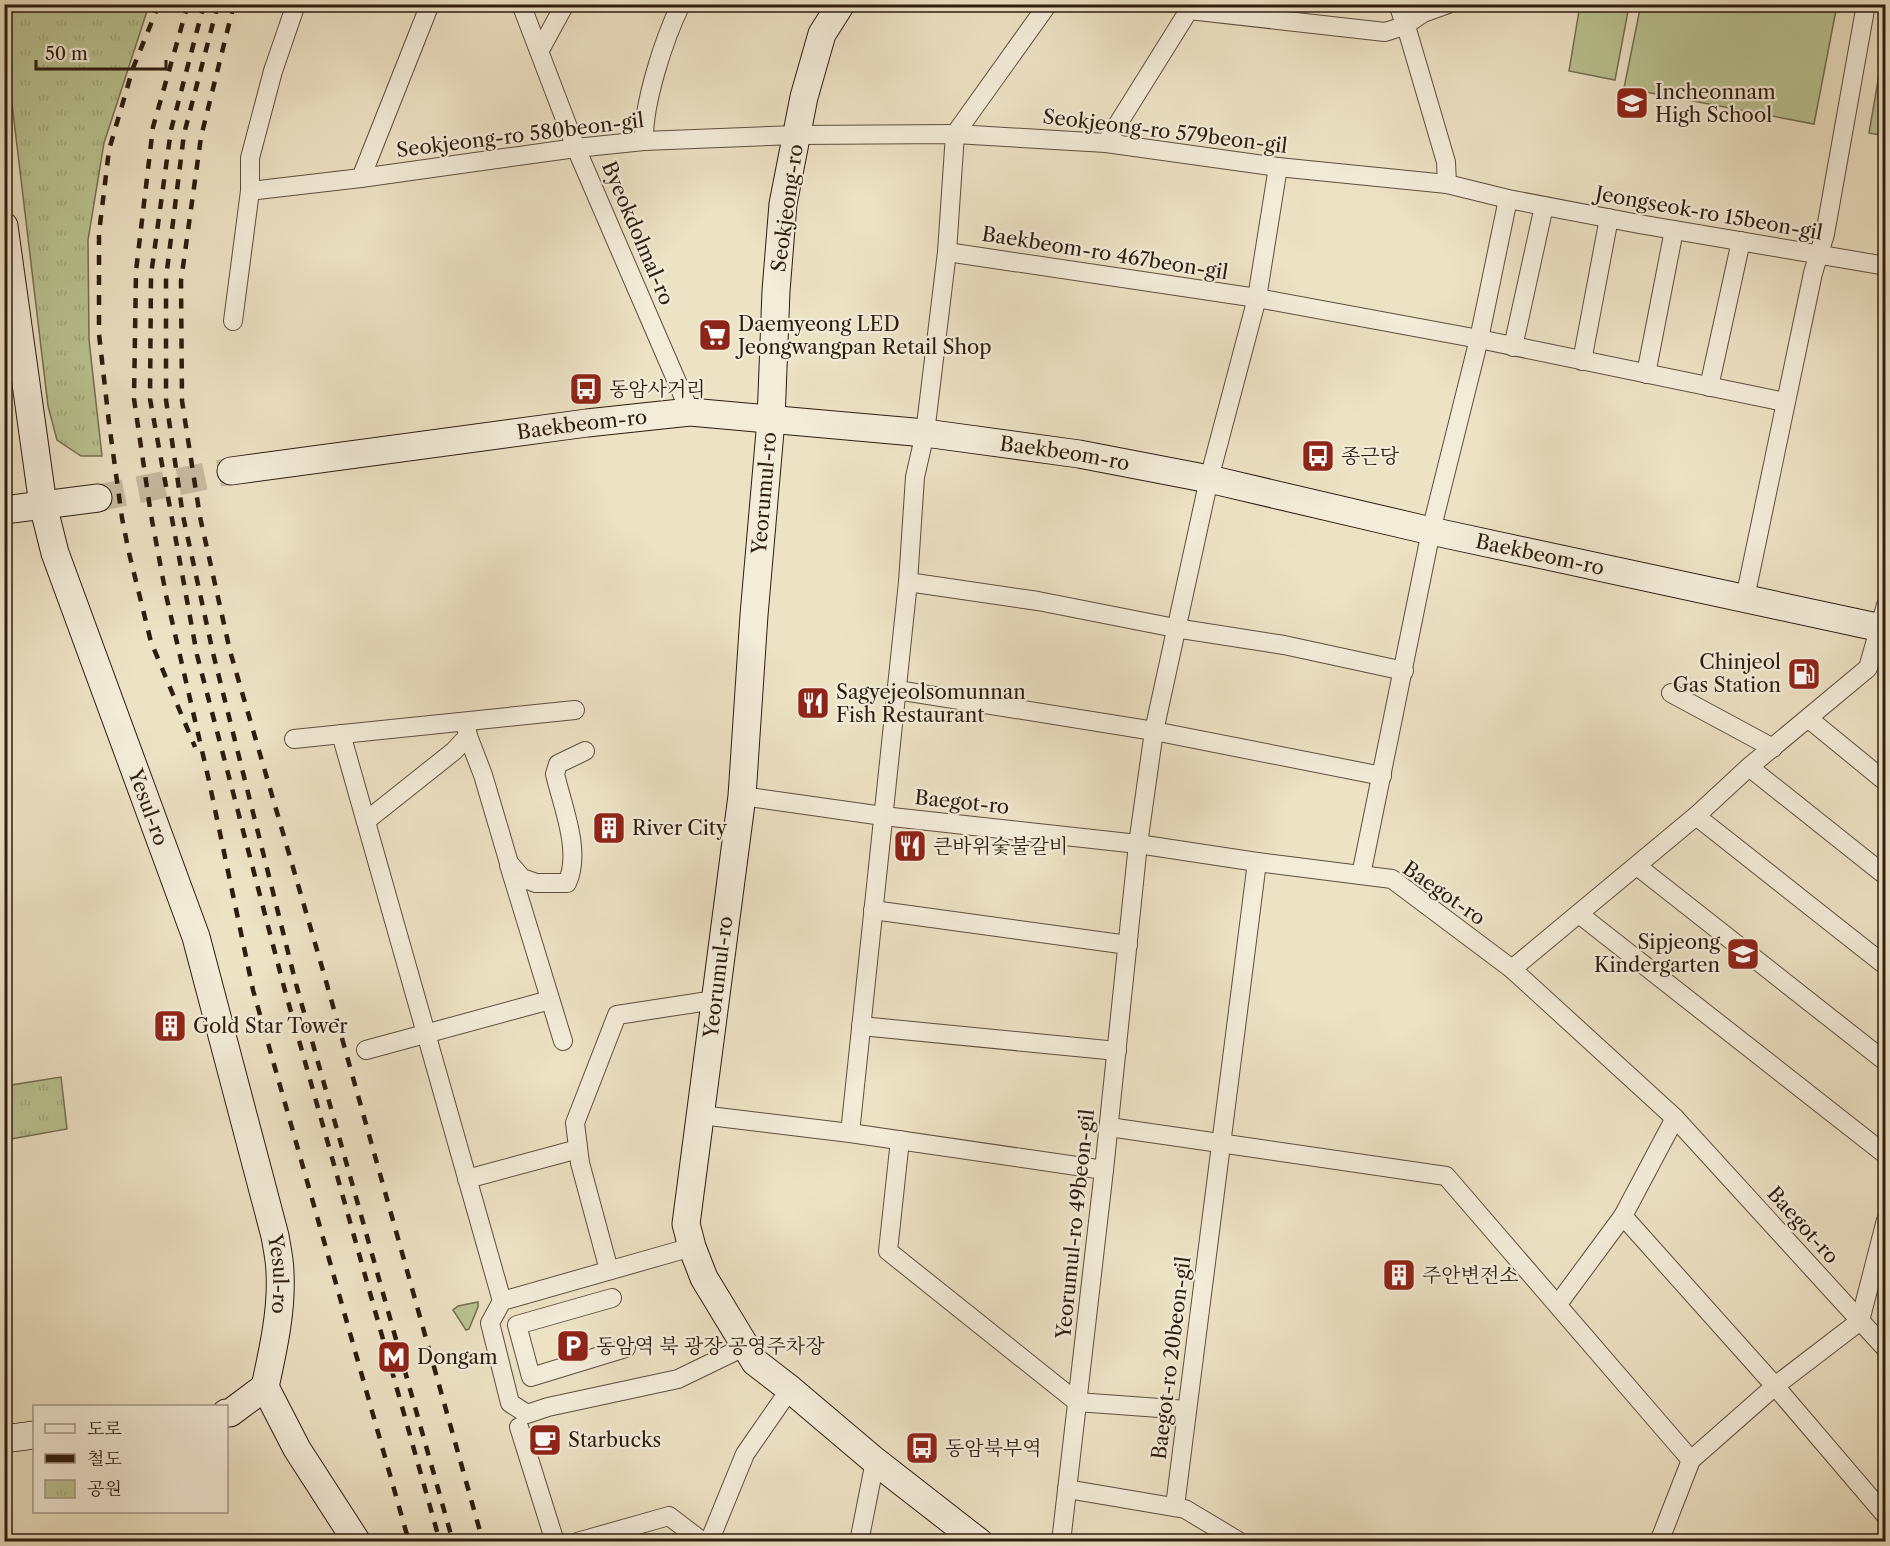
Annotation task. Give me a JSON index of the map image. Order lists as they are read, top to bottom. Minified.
{"streets":{"main road":["Seokjeong-ro","Baekbeom-ro","Yeorumul-ro","Yesul-ro"],"street":["Seokjeong-ro 579beon-gil","Seokjeong-ro 580beon-gil","Jeongseok-ro 15beon-gil","Byeokdolmal-ro","Baekbeom-ro 467beon-gil","Baegot-ro","Yeorumul-ro 49beon-gil","Baegot-ro 20beon-gil"]},"crossings":[["Seokjeong-ro 579beon-gil","Seokjeong-ro 580beon-gil"],["Seokjeong-ro 579beon-gil","Seokjeong-ro"],["Seokjeong-ro 579beon-gil","Jeongseok-ro 15beon-gil"],["Seokjeong-ro 579beon-gil","Yeorumul-ro 49beon-gil"],["Seokjeong-ro 580beon-gil","Seokjeong-ro"],["Seokjeong-ro 580beon-gil","Byeokdolmal-ro"],["Seokjeong-ro","Baekbeom-ro"],["Seokjeong-ro","Yeorumul-ro"],["Byeokdolmal-ro","Baekbeom-ro"],["Baekbeom-ro 467beon-gil","Yeorumul-ro 49beon-gil"],["Baekbeom-ro","Yeorumul-ro"],["Baekbeom-ro","Yeorumul-ro 49beon-gil"],["Yeorumul-ro","Baegot-ro"],["Baegot-ro","Yeorumul-ro 49beon-gil"],["Baegot-ro","Baegot-ro 20beon-gil"]],"places":{"school or university":["Incheonnam High School","Sipjeong Kindergarten"],"supermarket":["Daemyeong LED Jeongwangpan Retail Shop"],"bus stop":["동암사거리","종근당","동암북부역"],"fuel station":["Chinjeol Gas Station"],"restaurant":["Sagyejeolsomunnan Fish Restaurant","큰바위숯불갈비"],"building":["River City","Gold Star Tower","주안변전소"],"parking":["동암역 북 광장 공영주차장"],"metro station":["Dongam"],"cafe":["Starbucks"]},"legend":["도로","철도","공원"],"scale_bar":"50 m"}
